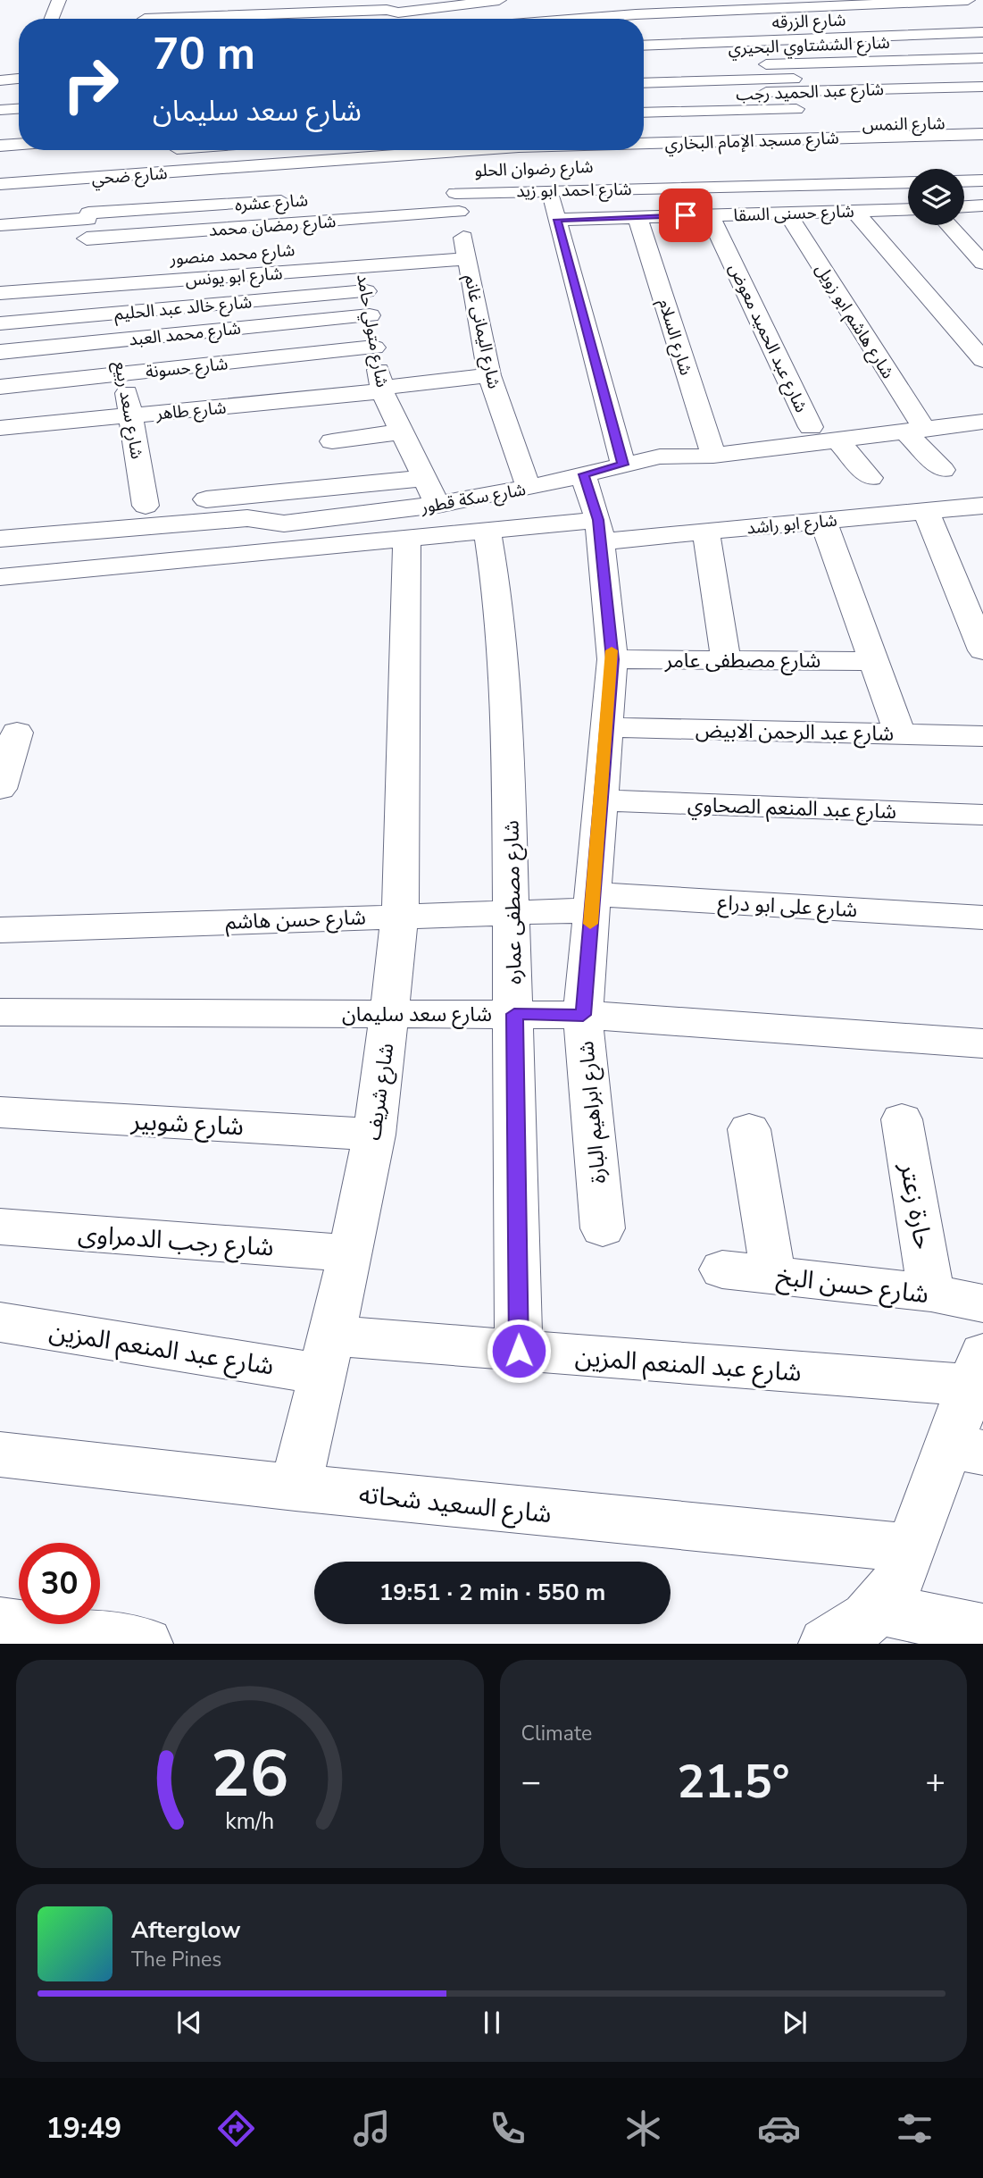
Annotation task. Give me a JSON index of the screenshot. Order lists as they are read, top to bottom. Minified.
{"streets":{"street":["شارع الزرقه","شارع الششتاوي البحيري","شارع عبد الحميد رجب","شارع النمس","شارع مسجد الإمام البخاري","شارع ضحي","شارع احمد ابو زيد","شارع عشره","شارع حسنى السقا","شارع رمضان محمد","شارع ابو يونس","شارع خالد عبد الحليم","شارع هاشم ابو زويل","شارع متولي حامد","شارع اليمانى غانم","شارع محمد العبد","شارع السلام","شارع عبد الحميد معوض","شارع حسونة","شارع سعد ربيع","شارع طاهر","شارع سكة قطور","شارع ابو راشد","شارع مصطفى عامر","شارع عبد الرحمن الابيض","شارع عبد المنعم الصحاوي","شارع مصطفى عماره","شارع على ابو دراع","شارع حسن هاشم","شارع سعد سليمان","شارع شريف","شارع ابراهيم البارة","شارع شوبير","حارة زعتر","شارع رجب الدمراوى","شارع حسن البخ","شارع عبد المنعم المزين","شارع السعيد شحاته"]},"crossings":[["شارع مسجد الإمام البخاري","شارع ضحي"],["شارع مسجد الإمام البخاري","شارع اليمانى غانم"],["شارع ضحي","شارع عشره"],["شارع ضحي","شارع رمضان محمد"],["شارع احمد ابو زيد","شارع رمضان محمد"],["شارع احمد ابو زيد","شارع اليمانى غانم"],["شارع عشره","شارع رمضان محمد"],["شارع حسنى السقا","شارع هاشم ابو زويل"],["شارع حسنى السقا","شارع السلام"],["شارع حسنى السقا","شارع عبد الحميد معوض"],["شارع رمضان محمد","شارع ابو يونس"],["شارع رمضان محمد","شارع متولي حامد"],["شارع رمضان محمد","شارع اليمانى غانم"],["شارع ابو يونس","شارع متولي حامد"],["شارع ابو يونس","شارع اليمانى غانم"],["شارع خالد عبد الحليم","شارع متولي حامد"],["شارع خالد عبد الحليم","شارع سعد ربيع"],["شارع هاشم ابو زويل","شارع سكة قطور"],["شارع متولي حامد","شارع محمد العبد"],["شارع متولي حامد","شارع حسونة"],["شارع متولي حامد","شارع طاهر"],["شارع متولي حامد","شارع سكة قطور"],["شارع متولي حامد","شارع مصطفى عماره"],["شارع اليمانى غانم","شارع طاهر"],["شارع اليمانى غانم","شارع سكة قطور"],["شارع محمد العبد","شارع سعد ربيع"],["شارع السلام","شارع سكة قطور"],["شارع عبد الحميد معوض","شارع سكة قطور"],["شارع حسونة","شارع سعد ربيع"],["شارع سعد ربيع","شارع طاهر"],["شارع سكة قطور","شارع مصطفى عماره"],["شارع سكة قطور","شارع ابراهيم البارة"],["شارع ابو راشد","شارع مصطفى عماره"],["شارع ابو راشد","شارع شريف"],["شارع ابو راشد","شارع ابراهيم البارة"],["شارع مصطفى عامر","شارع ابراهيم البارة"],["شارع عبد الرحمن الابيض","شارع ابراهيم البارة"],["شارع عبد المنعم الصحاوي","شارع ابراهيم البارة"],["شارع مصطفى عماره","شارع حسن هاشم"],["شارع مصطفى عماره","شارع سعد سليمان"],["شارع مصطفى عماره","شارع عبد المنعم المزين"],["شارع على ابو دراع","شارع حسن هاشم"],["شارع على ابو دراع","شارع ابراهيم البارة"],["شارع حسن هاشم","شارع شريف"],["شارع حسن هاشم","شارع ابراهيم البارة"],["شارع سعد سليمان","شارع شريف"],["شارع سعد سليمان","شارع ابراهيم البارة"],["شارع شريف","شارع شوبير"],["شارع شريف","شارع رجب الدمراوى"],["شارع شريف","شارع عبد المنعم المزين"],["شارع شريف","شارع السعيد شحاته"],["حارة زعتر","شارع حسن البخ"]],"page":{"turn":["70 m","شارع سعد سليمان"],"limit":"30","trip":"19:51 · 2 min · 550 m","tile":"Climate","heat":["−","21.5°","+"],"song":["Afterglow","The Pines"],"tabs":"19:49","gauge":["26","km/h"]}}
